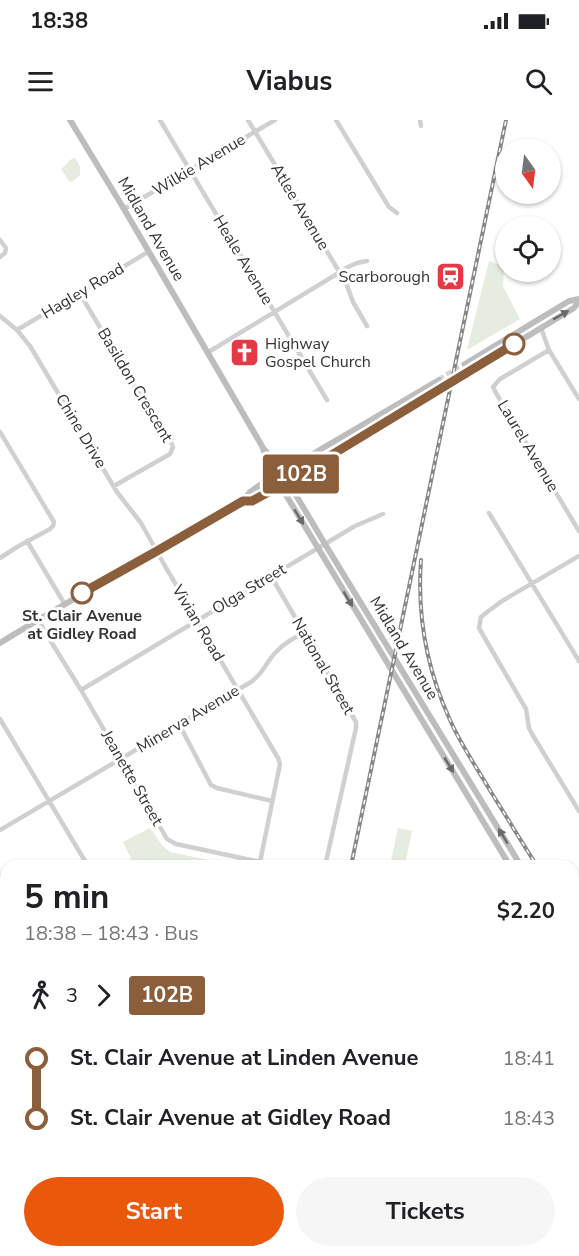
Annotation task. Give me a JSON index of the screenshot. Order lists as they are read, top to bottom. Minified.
{"streets":{"main road":["Midland Avenue"],"street":["Wilkie Avenue","Atlee Avenue","Heale Avenue","Hagley Road","Basildon Crescent","Chine Drive","Laurel Avenue","Olga Street","Vivian Road","National Street","Minerva Avenue","Jeanette Street"]},"crossings":[["Wilkie Avenue","Atlee Avenue"],["Wilkie Avenue","Midland Avenue"],["Wilkie Avenue","Heale Avenue"],["Midland Avenue","Hagley Road"],["Midland Avenue","Olga Street"],["Hagley Road","Basildon Crescent"],["Hagley Road","Chine Drive"],["Basildon Crescent","Chine Drive"],["Chine Drive","Vivian Road"],["Olga Street","Vivian Road"],["Olga Street","National Street"],["Olga Street","Jeanette Street"],["Vivian Road","Minerva Avenue"],["National Street","Minerva Avenue"],["Minerva Avenue","Jeanette Street"]],"places":{"station":["Scarborough"],"church":["Highway Gospel Church"],"other":["St. Clair Avenue at Gidley Road"]},"lines":["bus line 102B"],"north":"bottom","page":{"status":"18:38","header":"Viabus","on_map":"102B","heading":["5 min","18:38 – 18:43 · Bus","$2.20"],"legs":["3","102B"],"list":[{"name":"St. Clair Avenue at Linden Avenue","value":"18:41"},{"name":"St. Clair Avenue at Gidley Road","value":"18:43"}],"buttons":["Start","Tickets"]}}
